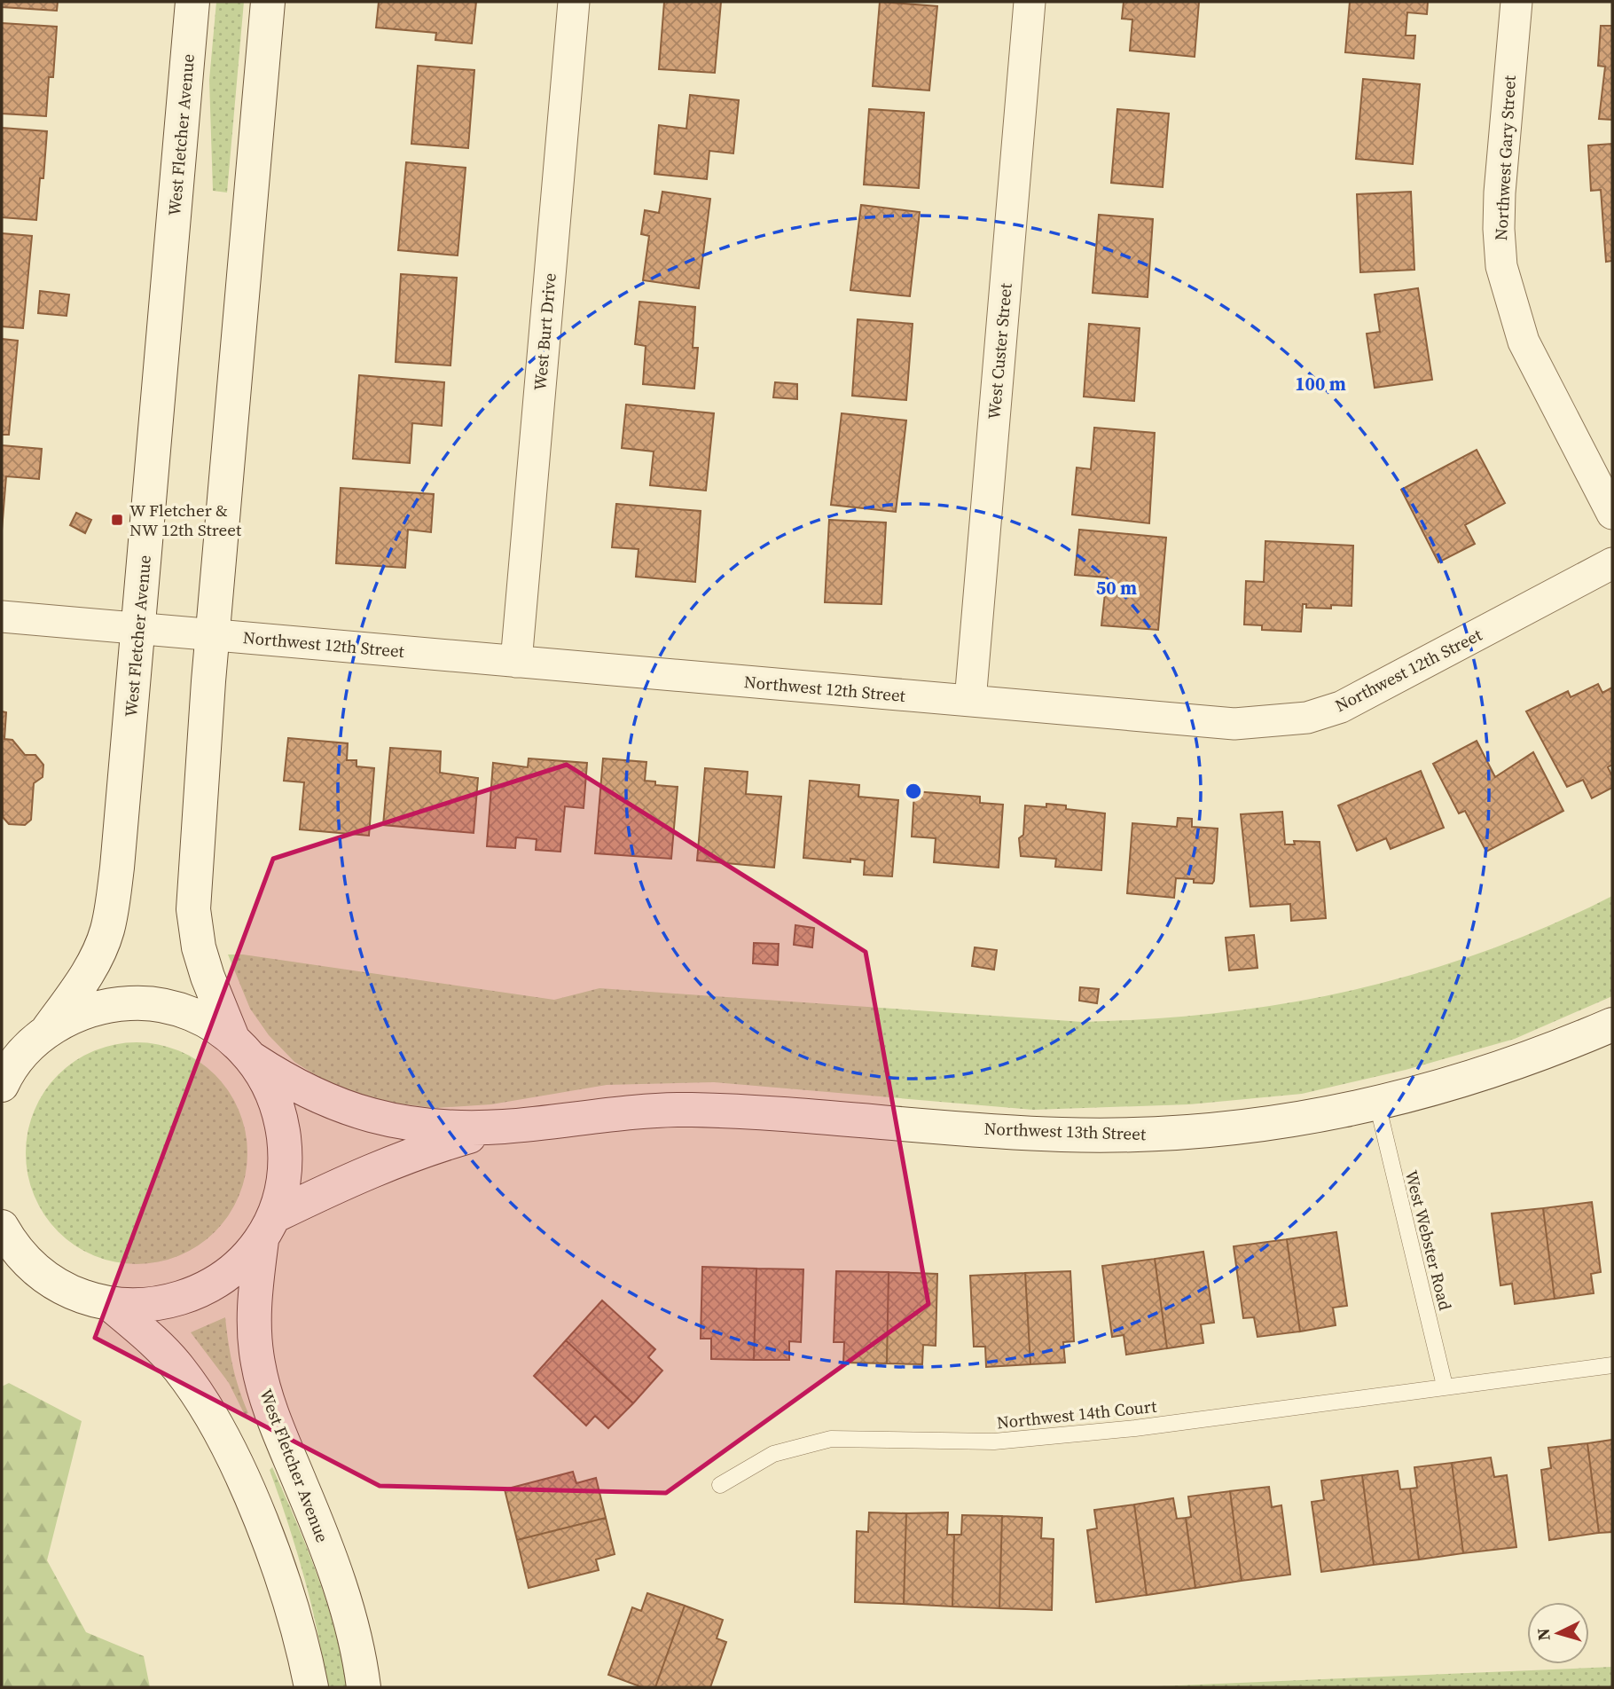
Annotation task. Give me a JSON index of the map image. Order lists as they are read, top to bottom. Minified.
{"streets":{"main road":["West Fletcher Avenue","Northwest 13th Street"],"street":["Northwest Gary Street","West Burt Drive","West Custer Street","Northwest 12th Street"],"lane":["West Webster Road","Northwest 14th Court"]},"crossings":[["West Fletcher Avenue","Northwest 12th Street"],["West Fletcher Avenue","Northwest 13th Street"],["West Burt Drive","Northwest 12th Street"],["West Custer Street","Northwest 12th Street"],["Northwest 13th Street","West Webster Road"],["West Webster Road","Northwest 14th Court"]],"places":{"transit":["W Fletcher & NW 12th Street"]},"north":"left","rings":["100 m","50 m"]}
